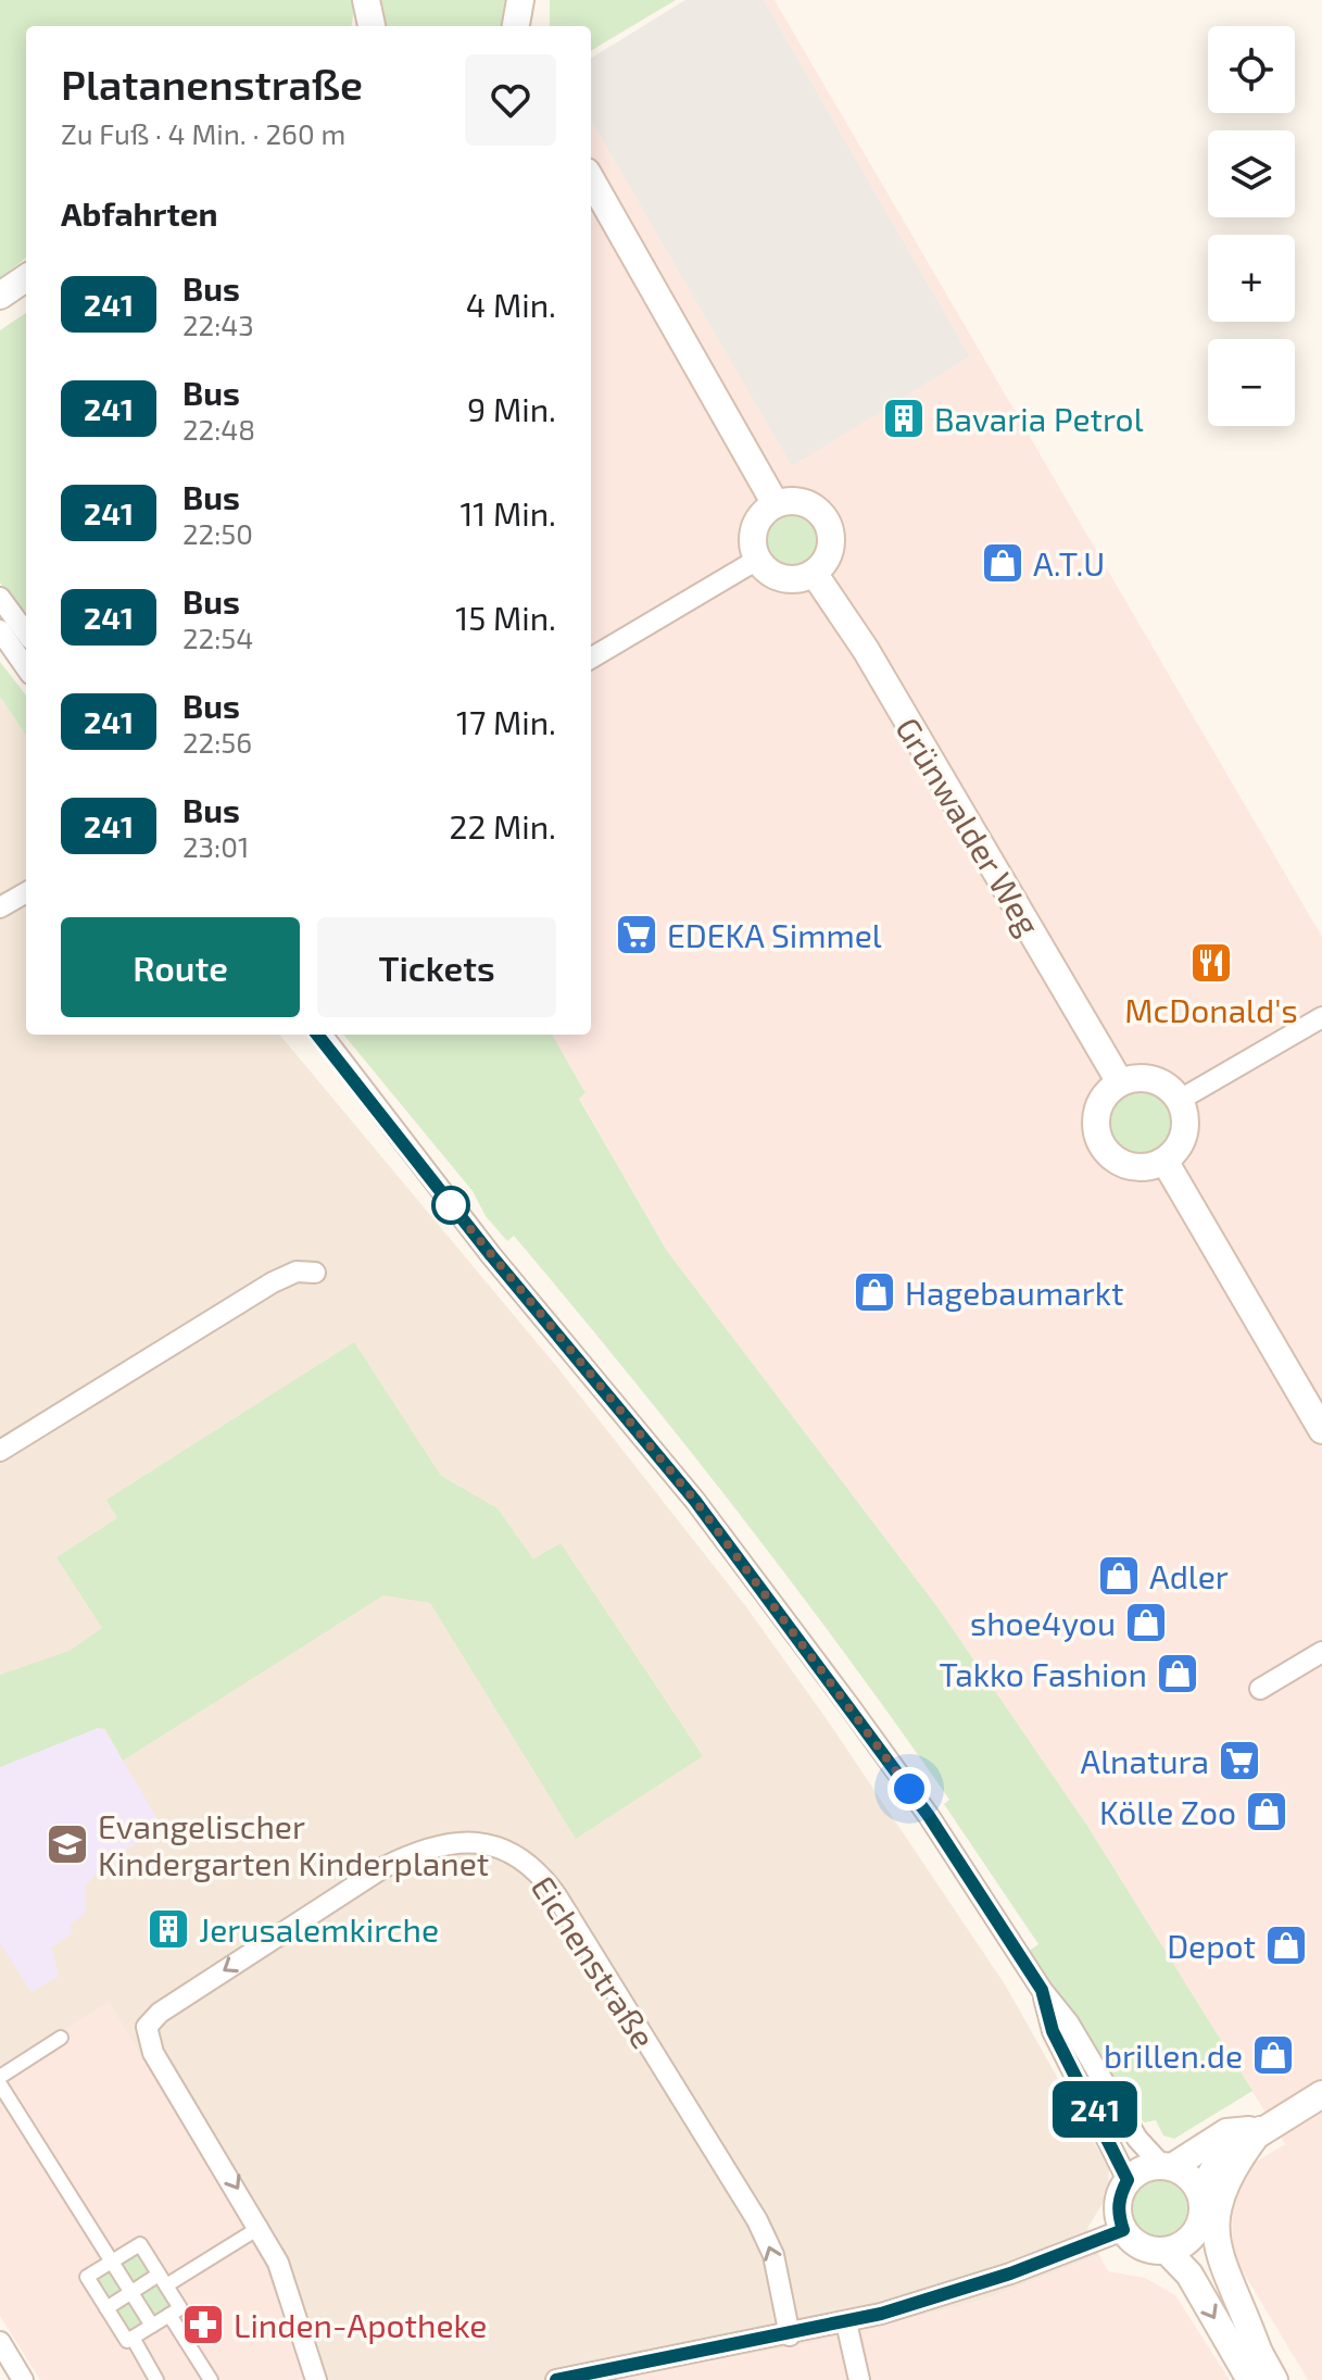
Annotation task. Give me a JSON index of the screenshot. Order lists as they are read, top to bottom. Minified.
{"streets":{"main road":["Grünwalder Weg"],"street":["Eichenstraße"]},"places":{"building":["Bavaria Petrol","Jerusalemkirche"],"shop":["A.T.U","Hagebaumarkt","Adler","shoe4you","Takko Fashion","Kölle Zoo","Depot","brillen.de"],"supermarket":["EDEKA Simmel","Alnatura"],"restaurant":["McDonald's"],"school or university":["Evangelischer Kindergarten Kinderplanet"],"pharmacy":["Linden-Apotheke"]},"lines":["bus line 241"],"page":{"on_map":"241","map_buttons":["+","−"],"heading":[["Platanenstraße","Zu Fuß · 4 Min. · 260 m"],"Abfahrten"],"list":[{"mark":"241","name":"Bus","note":"22:43","value":"4 Min."},{"mark":"241","name":"Bus","note":"22:48","value":"9 Min."},{"mark":"241","name":"Bus","note":"22:50","value":"11 Min."},{"mark":"241","name":"Bus","note":"22:54","value":"15 Min."},{"mark":"241","name":"Bus","note":"22:56","value":"17 Min."},{"mark":"241","name":"Bus","note":"23:01","value":"22 Min."}],"buttons":["Route","Tickets"]}}
